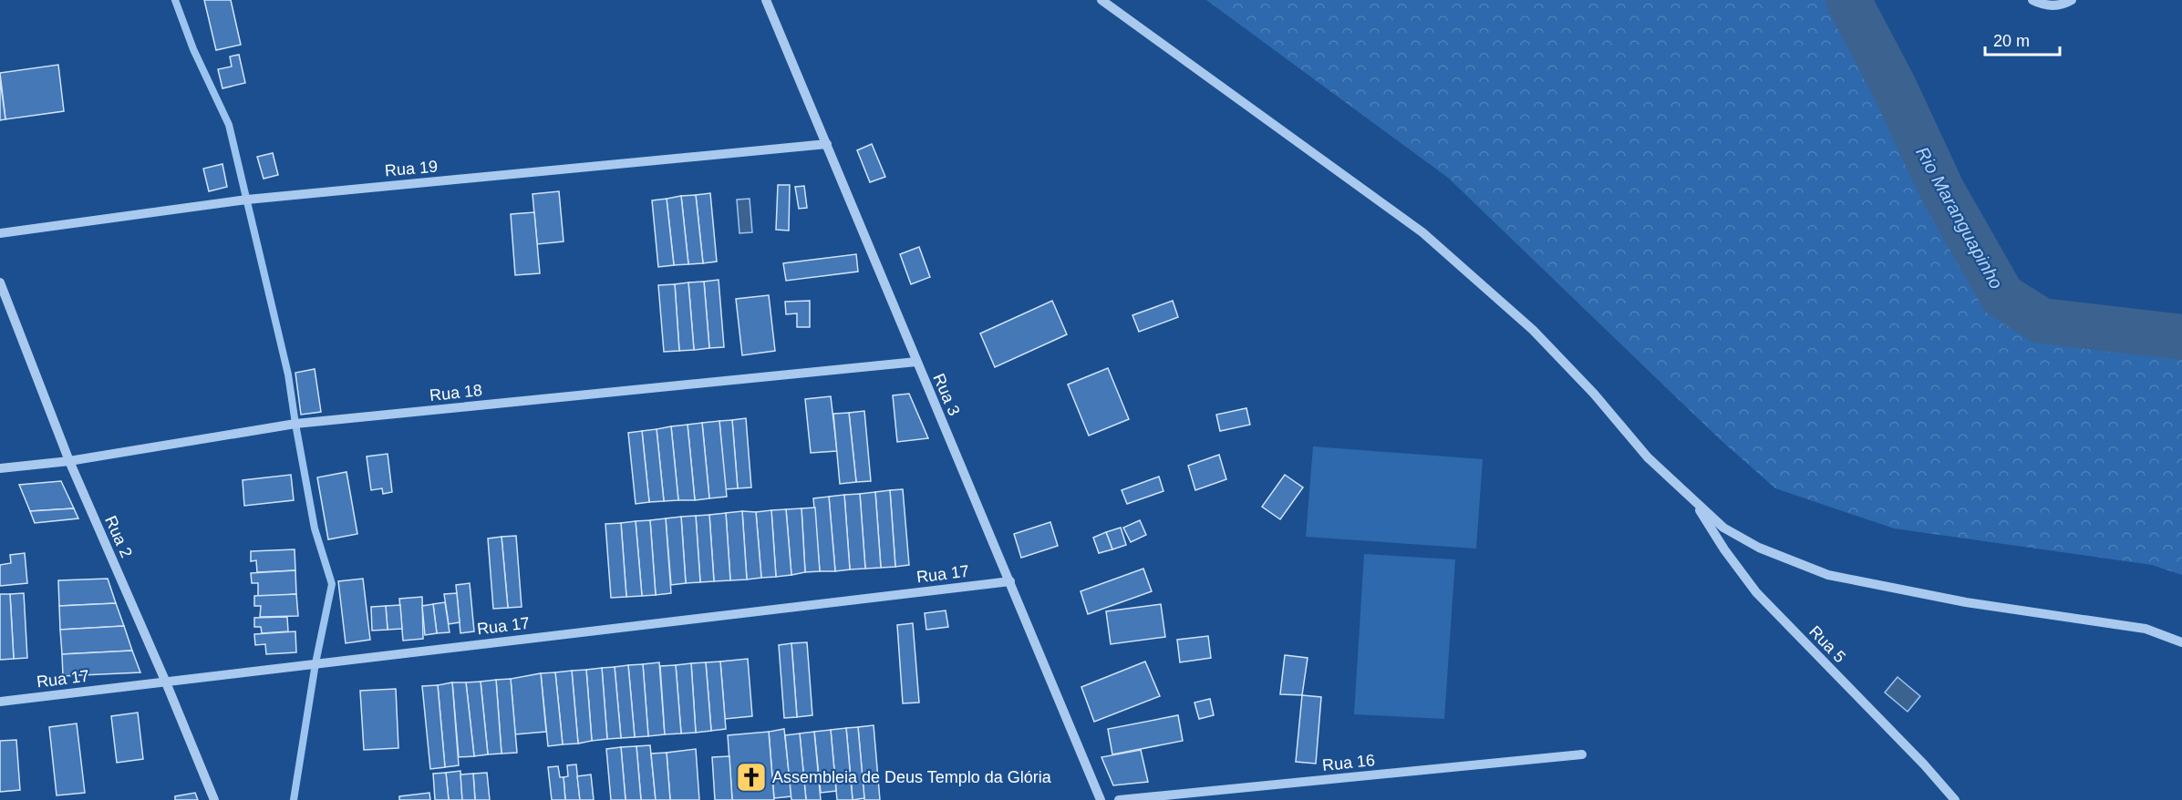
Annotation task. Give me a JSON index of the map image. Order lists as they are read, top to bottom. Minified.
{"streets":{"street":["Rua 19","Rua 18","Rua 3","Rua 2","Rua 17","Rua 5","Rua 16"]},"crossings":[["Rua 19","Rua 3"],["Rua 18","Rua 3"],["Rua 18","Rua 2"],["Rua 3","Rua 17"],["Rua 2","Rua 17"]],"water":["Rio Maranguapinho"],"places":{"church":["Assembleia de Deus Templo da Glória"]},"scale_bar":"20 m"}
